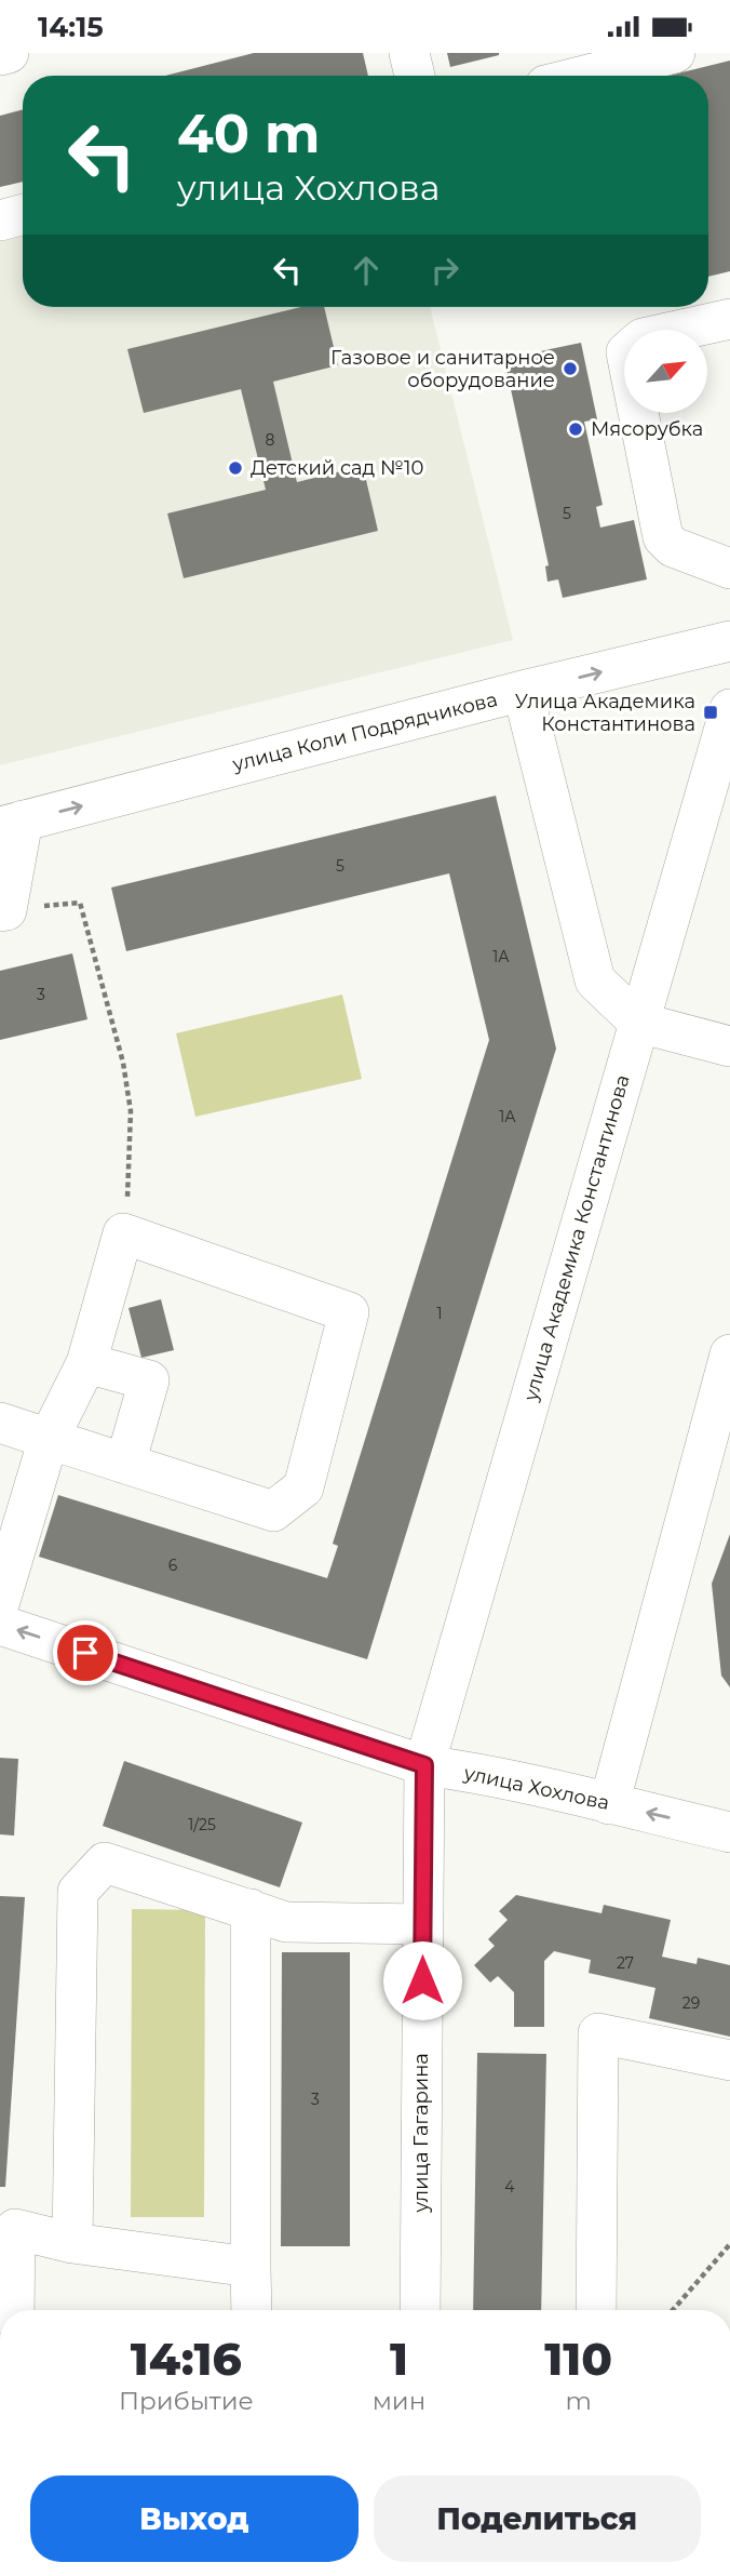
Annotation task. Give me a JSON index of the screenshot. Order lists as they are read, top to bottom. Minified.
{"streets":{"street":["улица Коли Подрядчикова","улица Академика Константинова","улица Хохлова","улица Гагарина"]},"crossings":[["улица Академика Константинова","улица Хохлова"],["улица Академика Константинова","улица Гагарина"],["улица Хохлова","улица Гагарина"]],"one_way":["улица Коли Подрядчикова"],"places":{"other":["Газовое и санитарное оборудование","Мясорубка","Детский сад №10"],"transit":["Улица Академика Константинова"]},"house_numbers":["8","5","5","1А","3","1А","1","6","1/25","27","29","3","4"],"north":"top right","page":{"status":"14:15","turn":["40 m","улица Хохлова"],"eta":["14:16","Прибытие","1","мин","110","m"],"buttons":["Выход","Поделиться"]}}
